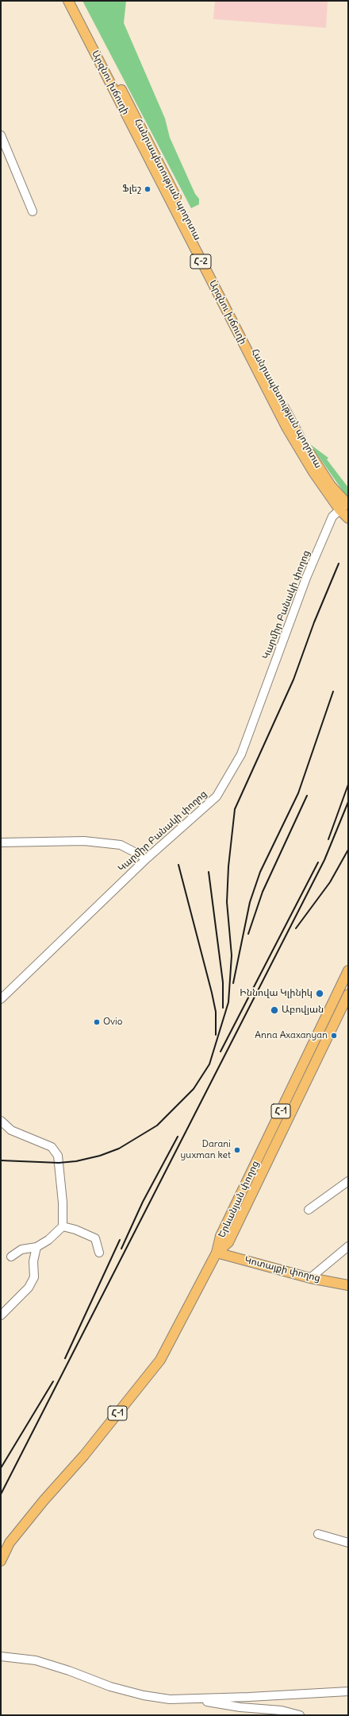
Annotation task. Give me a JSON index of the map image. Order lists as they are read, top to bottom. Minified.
{"streets":{"main road":["Արզնու խճուղի","Հանրապետության պողոտա","Հ-2","Հ-1","Երևանյան փողոց","Կոտայքի փողոց"],"street":["Կարմիր Բանակի փողոց"]},"crossings":[["Արզնու խճուղի","Հանրապետության պողոտա"],["Արզնու խճուղի","Կարմիր Բանակի փողոց"],["Հանրապետության պողոտա","Կարմիր Բանակի փողոց"],["Հ-1","Երևանյան փողոց"],["Հ-1","Կոտայքի փողոց"],["Երևանյան փողոց","Կոտայքի փողոց"]],"places":["Ֆլեշ","Իննովա Կլինիկ","Աբովյան","Ovio","Anna Axaxanyan","Darani yuxman ket"]}
